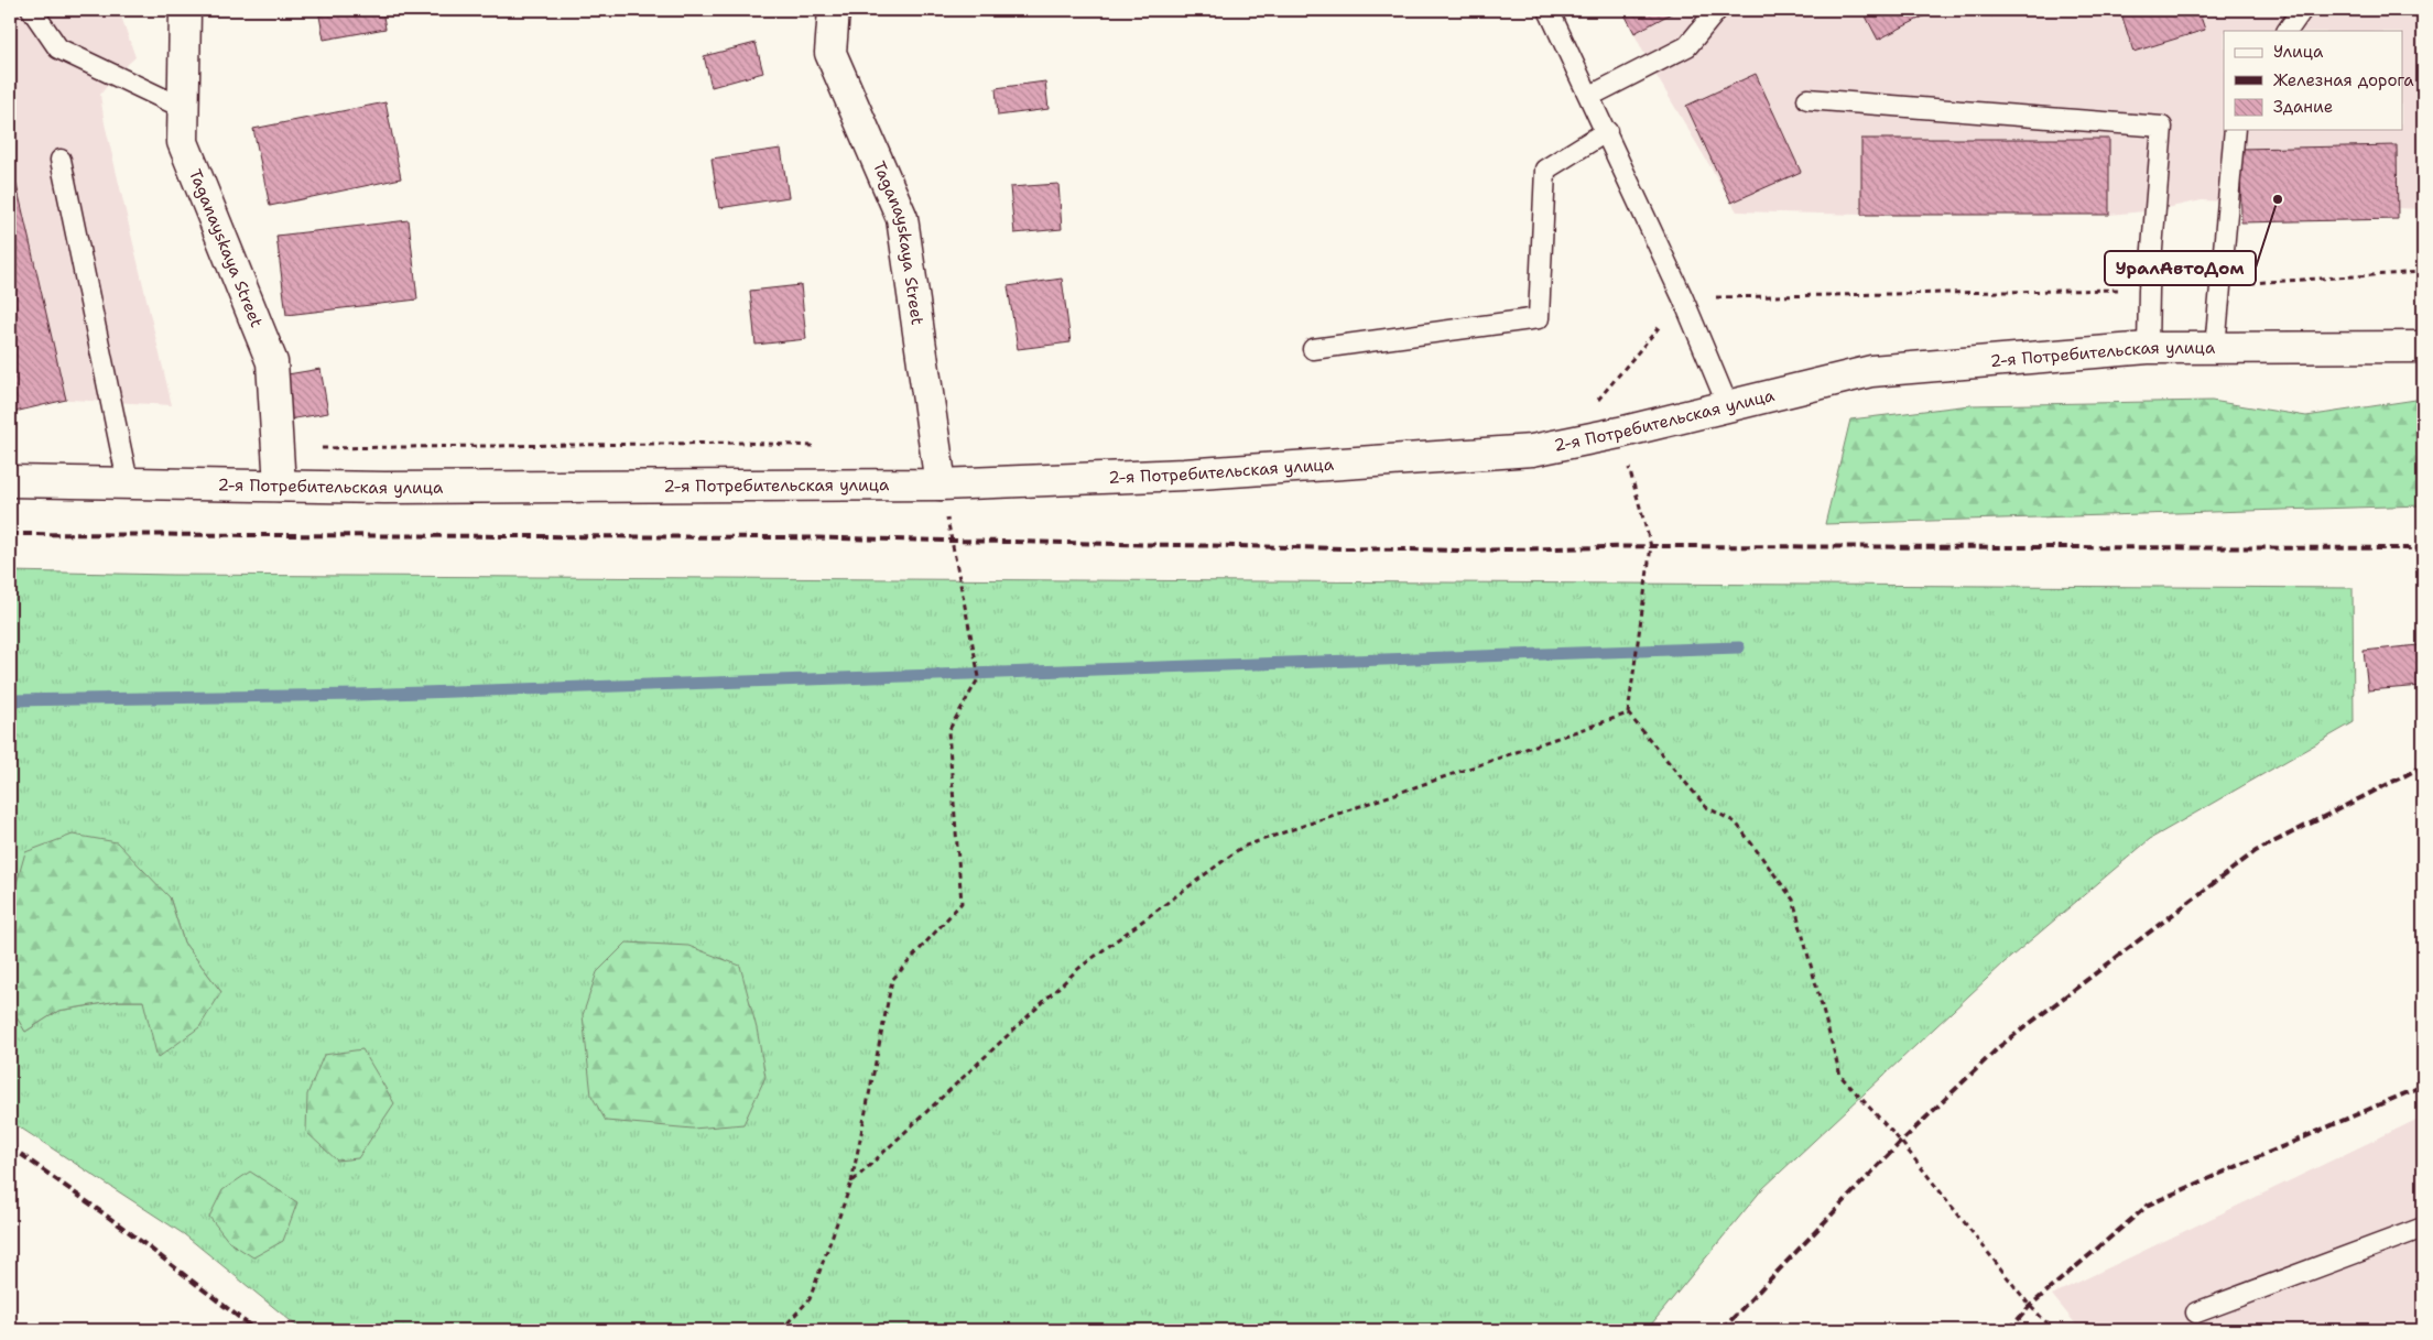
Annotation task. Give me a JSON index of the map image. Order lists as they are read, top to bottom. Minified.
{"streets":{"street":["Taganayskaya Street","2-я Потребительская улица"]},"crossings":[["Taganayskaya Street","2-я Потребительская улица"]],"places":["УралАвтоДом"],"legend":["Улица","Железная дорога","Здание"]}
